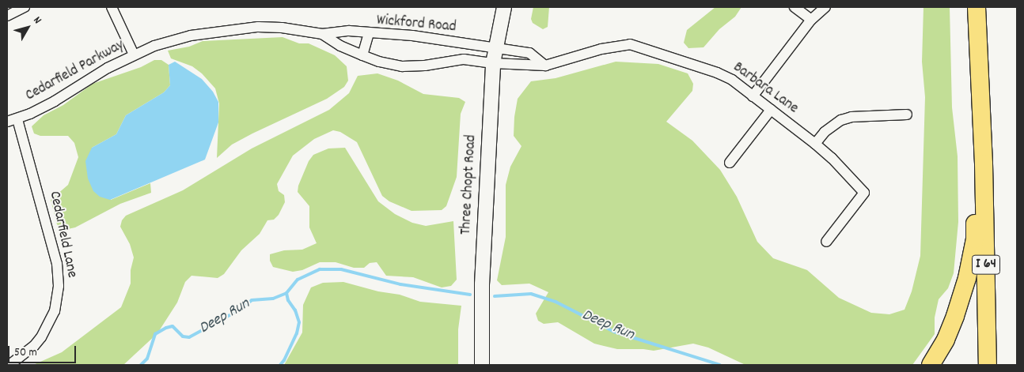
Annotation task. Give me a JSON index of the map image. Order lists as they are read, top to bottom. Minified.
{"streets":{"highway":["I 64"],"main road":["Three Chopt Road"],"street":["Wickford Road","Cedarfield Parkway","Barbara Lane","Cedarfield Lane"]},"crossings":[["Wickford Road","Cedarfield Parkway"],["Wickford Road","Three Chopt Road"],["Cedarfield Parkway","Cedarfield Lane"],["Barbara Lane","Three Chopt Road"]],"water":["Deep Run"],"scale_bar":"50 m","north":"top right"}
